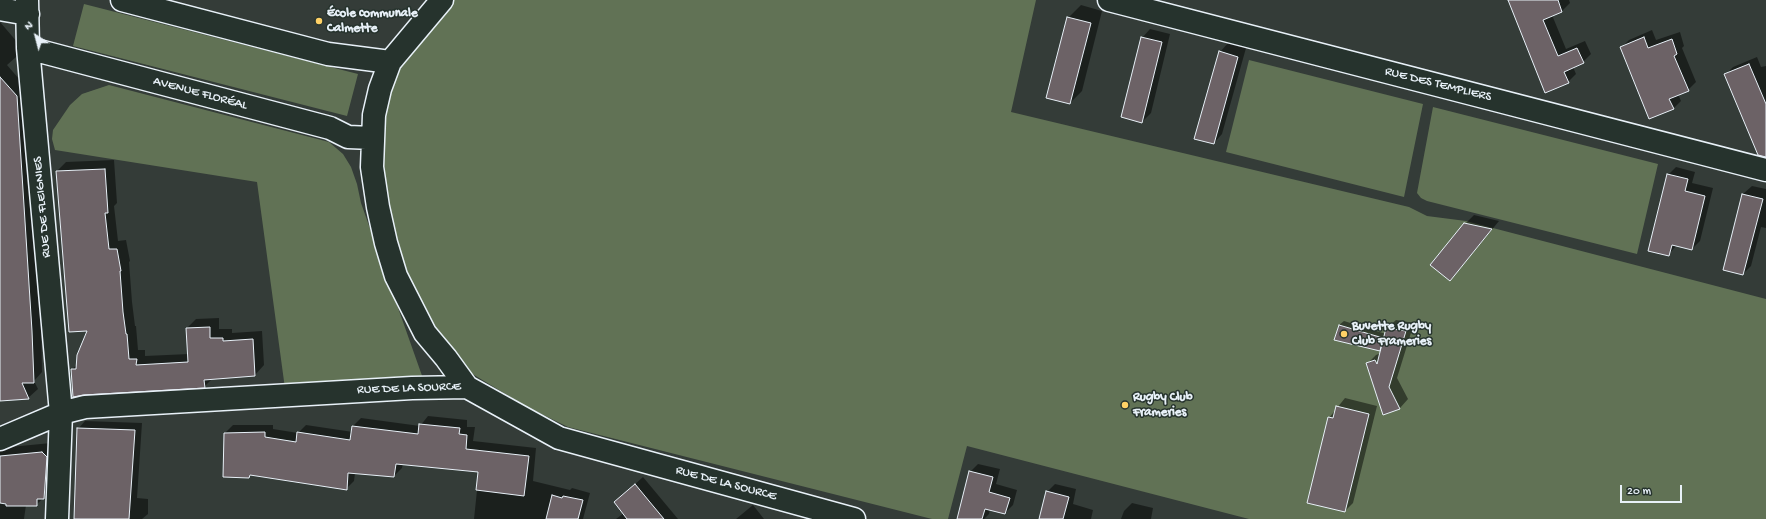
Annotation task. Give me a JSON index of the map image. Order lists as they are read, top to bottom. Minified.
{"streets":{"street":["RUE DES TEMPLIERS","AVENUE FLORÉAL","RUE DE FLEIGNIES","RUE DE LA SOURCE"]},"crossings":[["AVENUE FLORÉAL","RUE DE FLEIGNIES"],["RUE DE FLEIGNIES","RUE DE LA SOURCE"]],"places":["École communale Calmette","Buvette Rugby Club Frameries","Rugby Club Frameries"],"scale_bar":"20 m","north":"top left"}
